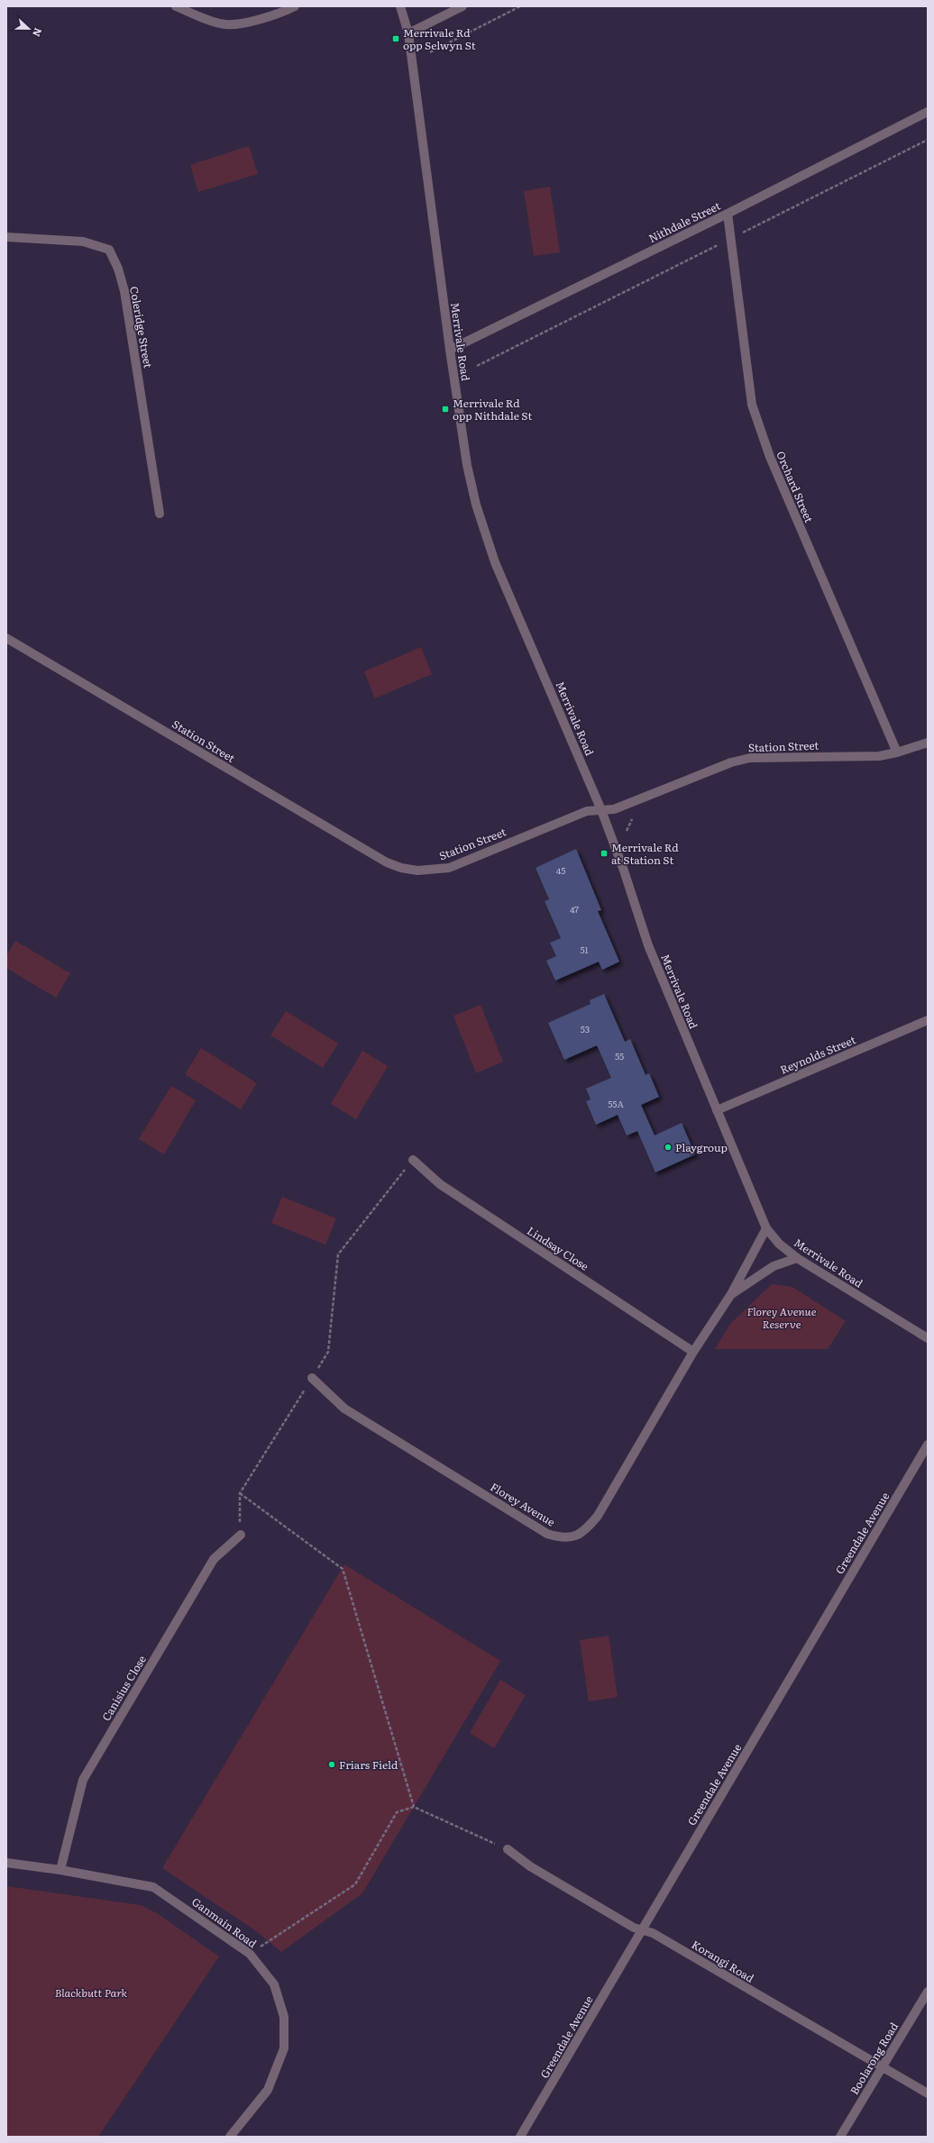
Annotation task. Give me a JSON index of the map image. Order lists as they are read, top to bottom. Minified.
{"streets":{"street":["Nithdale Street","Coleridge Street","Merrivale Road","Orchard Street","Station Street","Reynolds Street","Lindsay Close","Florey Avenue","Greendale Avenue","Canisius Close","Ganmain Road","Korangi Road","Boolarong Road"]},"crossings":[["Nithdale Street","Merrivale Road"],["Nithdale Street","Orchard Street"],["Merrivale Road","Station Street"],["Merrivale Road","Reynolds Street"],["Merrivale Road","Florey Avenue"],["Orchard Street","Station Street"],["Lindsay Close","Florey Avenue"],["Greendale Avenue","Korangi Road"],["Canisius Close","Ganmain Road"],["Korangi Road","Boolarong Road"]],"parks":["Florey Avenue Reserve","Blackbutt Park"],"places":{"transit":["Merrivale Rd opp Selwyn St","Merrivale Rd opp Nithdale St","Merrivale Rd at Station St"],"other":["Playgroup","Friars Field"]},"house_numbers":["45","47","51","53","55","55A"],"north":"right"}
